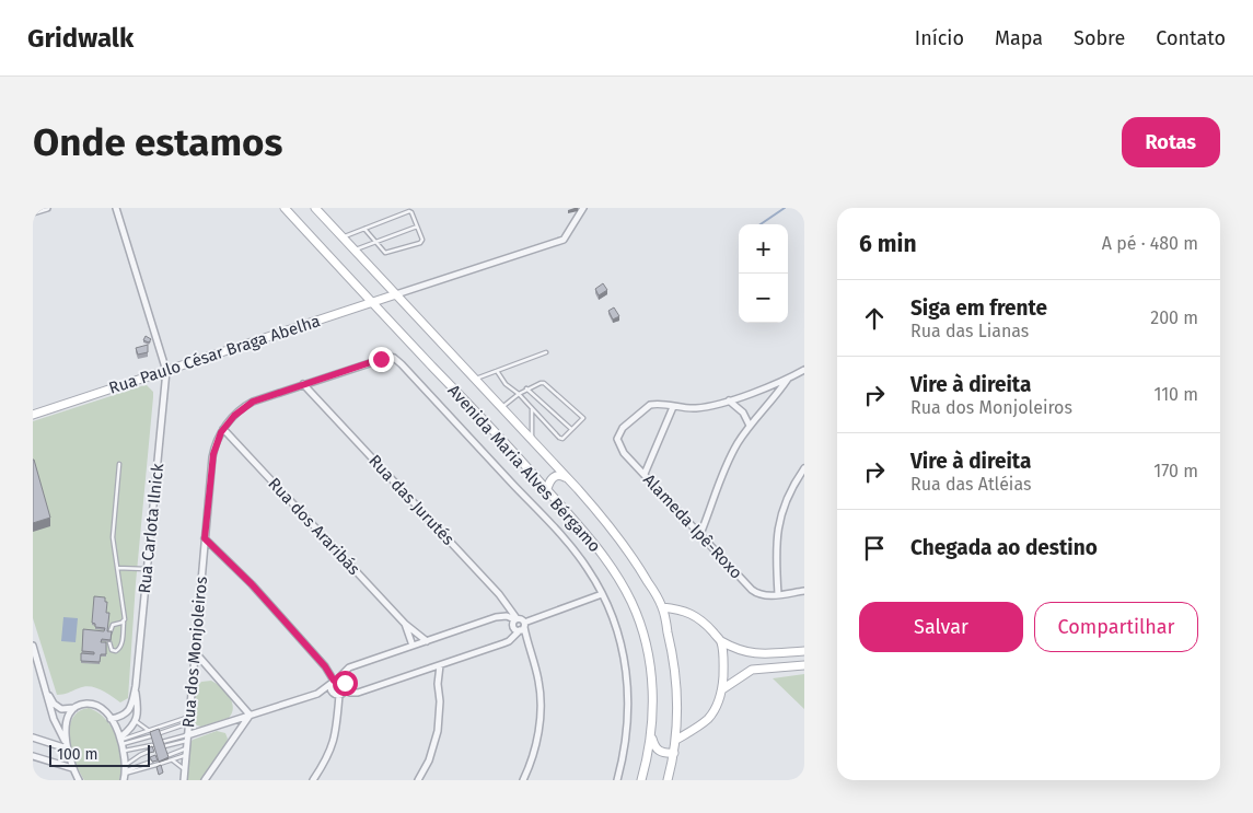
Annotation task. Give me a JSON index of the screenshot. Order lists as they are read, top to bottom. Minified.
{"streets":{"street":["Rua Paulo César Braga Abelha","Avenida Maria Alves Bérgamo","Rua das Jurutés","Rua dos Araribás","Alameda Ipê-Roxo","Rua Carlota Ilnick","Rua dos Monjoleiros"]},"crossings":[["Rua Paulo César Braga Abelha","Avenida Maria Alves Bérgamo"],["Rua Paulo César Braga Abelha","Rua Carlota Ilnick"],["Rua dos Araribás","Rua dos Monjoleiros"]],"scale_bar":"100 m","page":{"header":"Gridwalk","nav":["Início","Mapa","Sobre","Contato"],"buttons":["Rotas",["Salvar","Compartilhar"]],"title":"Onde estamos","heading":["6 min","A pé · 480 m"],"map_buttons":["+","−"],"list":[["Siga em frente","Rua das Lianas","200 m"],["Vire à direita","Rua dos Monjoleiros","110 m"],["Vire à direita","Rua das Atléias","170 m"],"Chegada ao destino"],"scale":"100 m"}}
